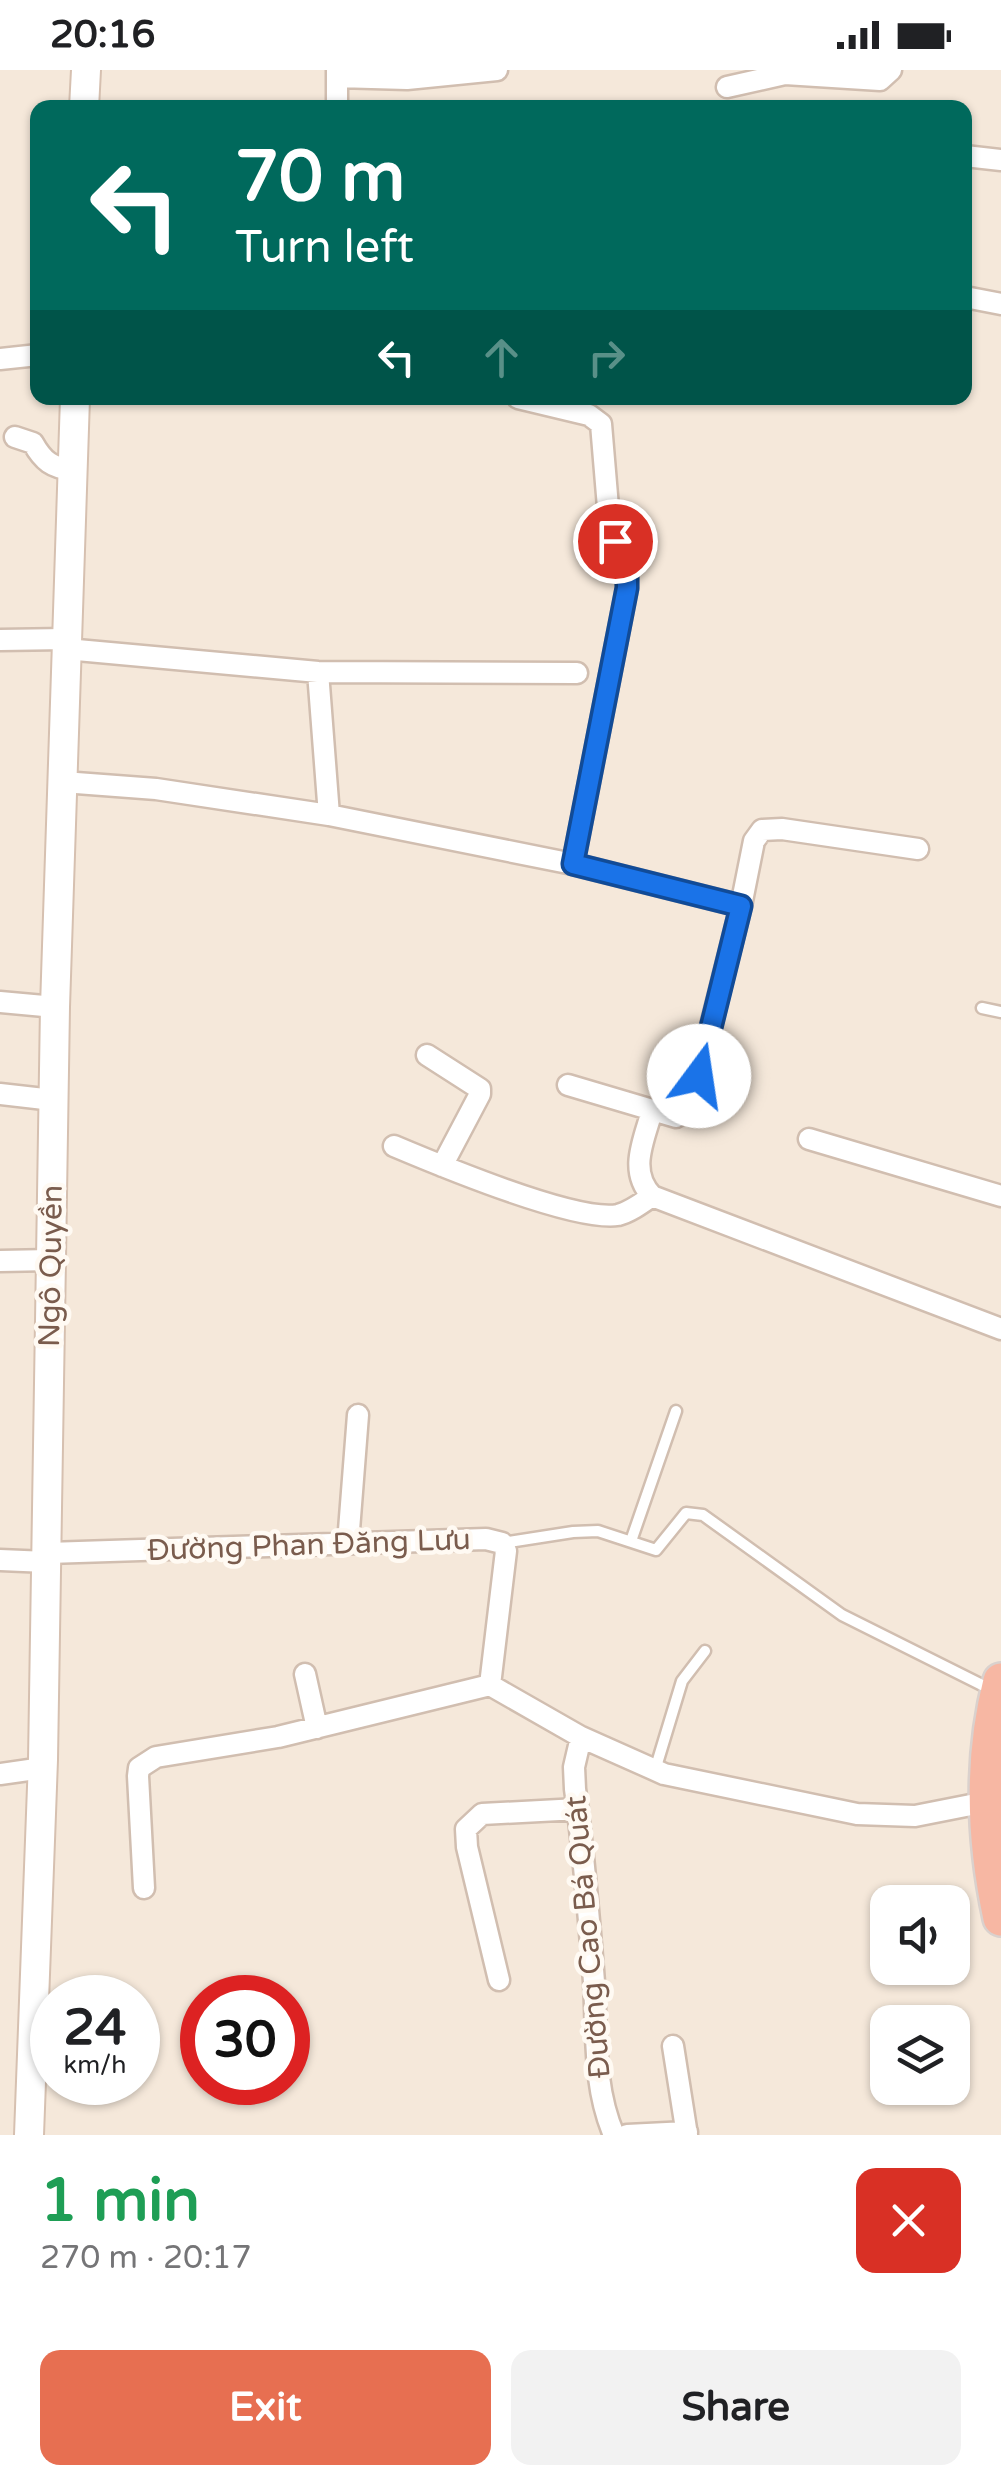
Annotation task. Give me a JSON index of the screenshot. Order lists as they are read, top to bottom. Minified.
{"streets":{"street":["Ngô Quyền","Đường Phan Đăng Lưu","Đường Cao Bá Quát"]},"crossings":[["Ngô Quyền","Đường Phan Đăng Lưu"]],"page":{"status":"20:16","turn":["70 m","Turn left"],"speed":"24 km/h","limit":"30","heading":["1 min","270 m · 20:17"],"buttons":["Exit","Share"]}}
